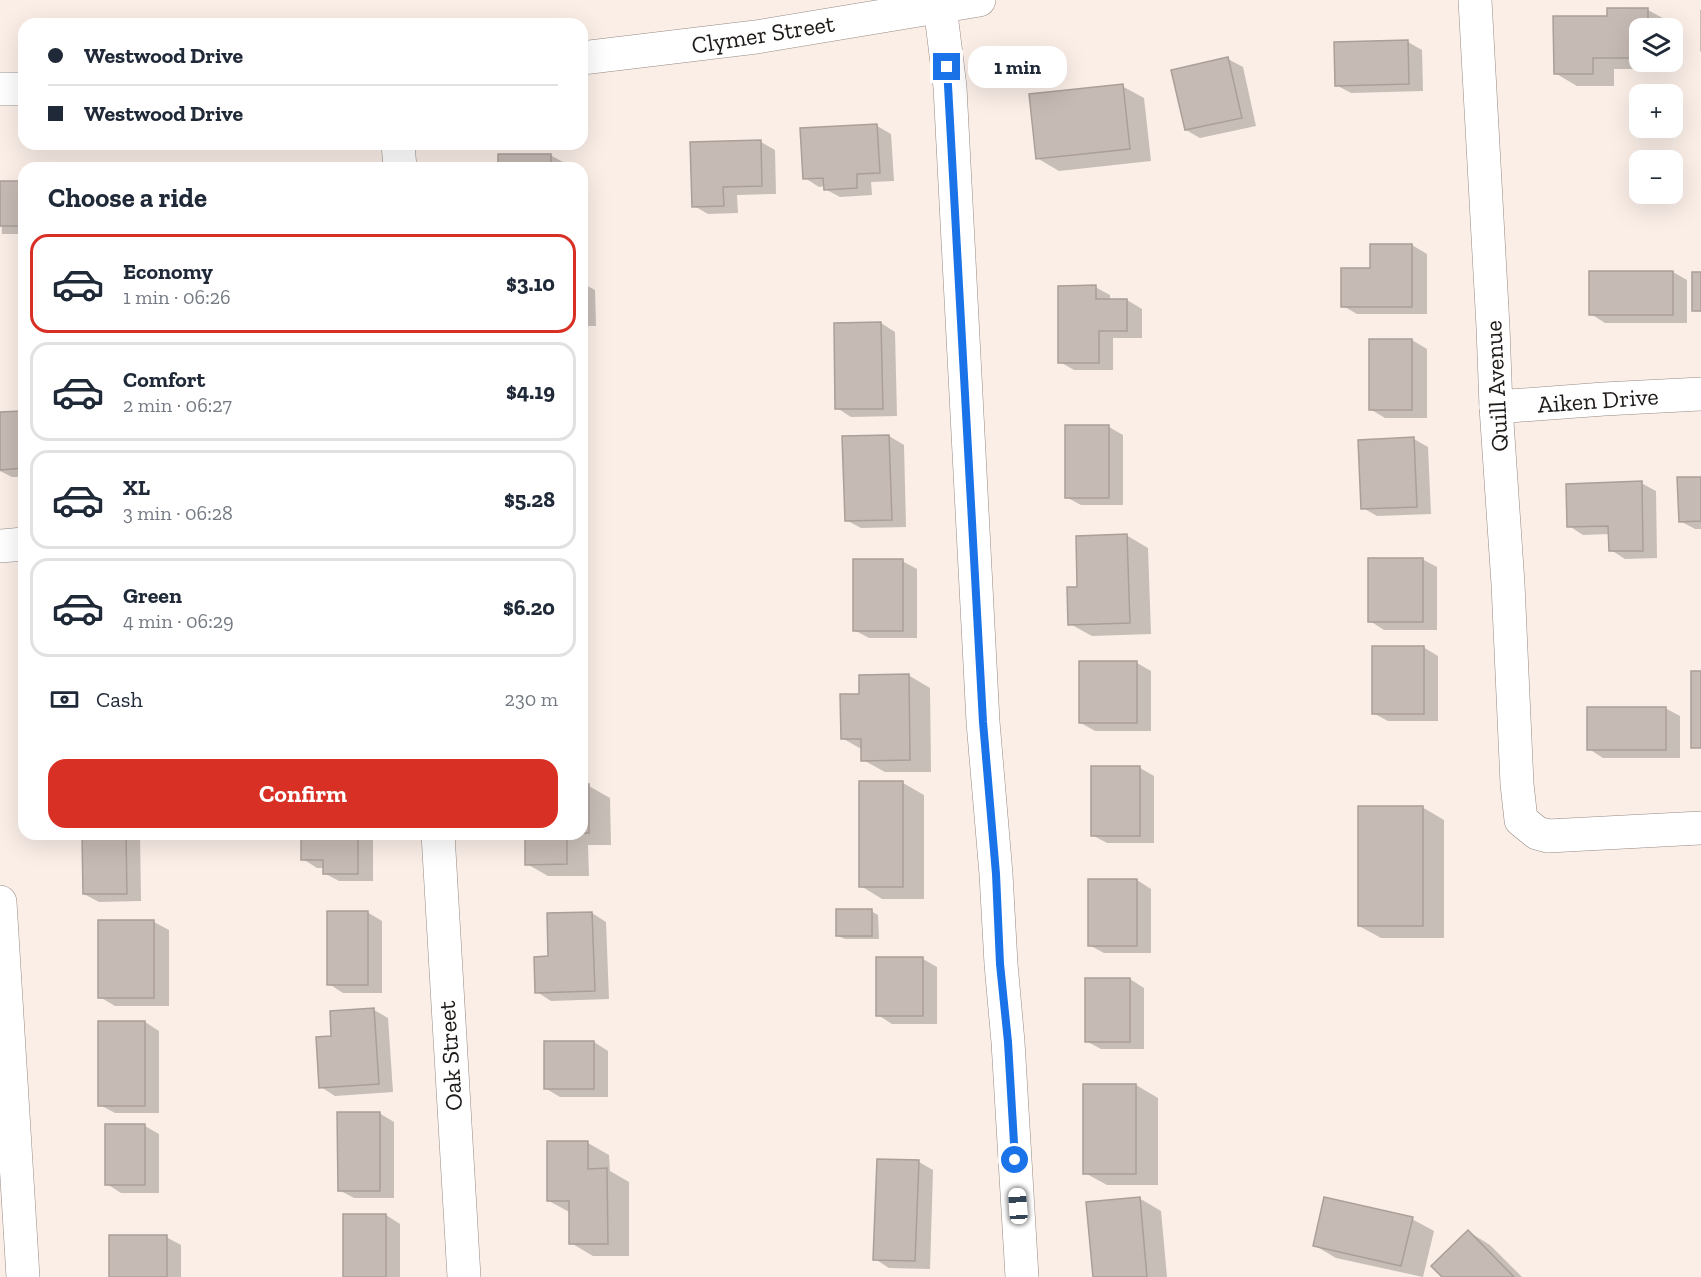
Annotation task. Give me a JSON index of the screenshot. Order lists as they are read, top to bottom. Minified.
{"streets":{"street":["Clymer Street","Quill Avenue","Aiken Drive","Oak Street"]},"crossings":[["Quill Avenue","Aiken Drive"]],"page":{"map_buttons":["+","−"],"banner":["Westwood Drive","Westwood Drive"],"bubble":"1 min","heading":"Choose a ride","list":[{"name":"Economy","note":"1 min · 06:26","value":"$3.10"},{"name":"Comfort","note":"2 min · 06:27","value":"$4.19"},{"name":"XL","note":"3 min · 06:28","value":"$5.28"},{"name":"Green","note":"4 min · 06:29","value":"$6.20"}],"pay":["Cash","230 m"],"buttons":"Confirm"}}
